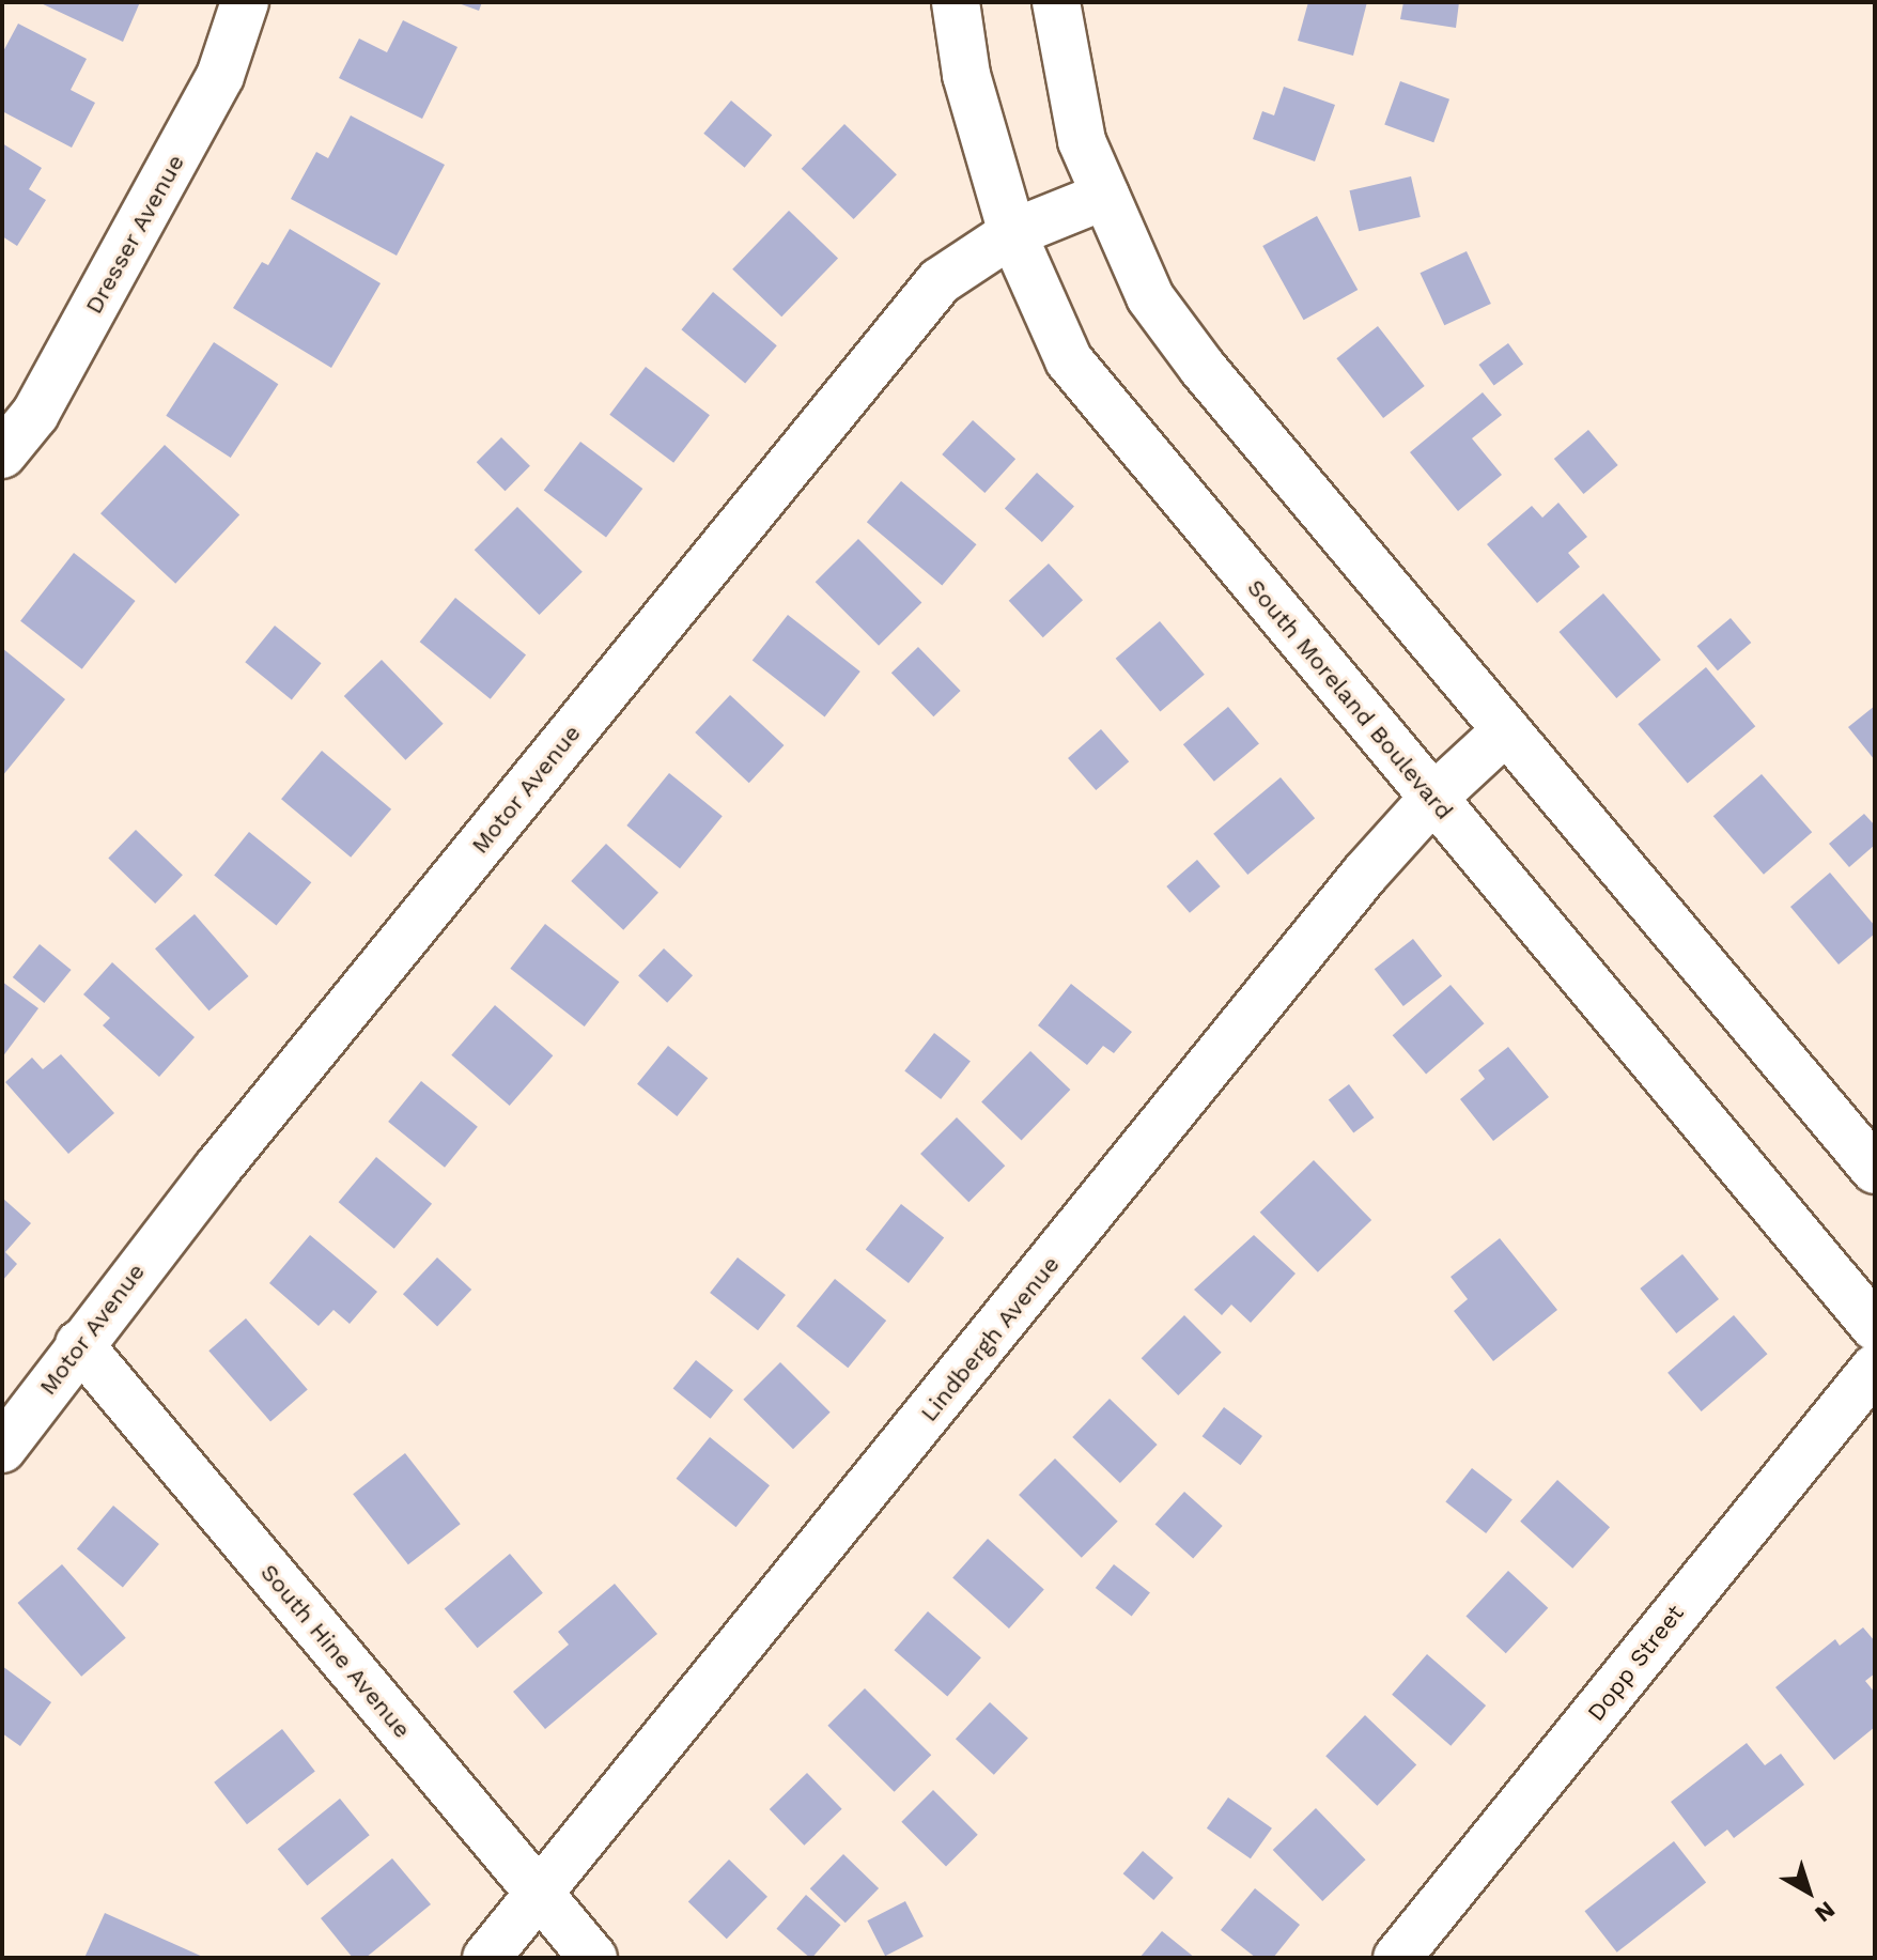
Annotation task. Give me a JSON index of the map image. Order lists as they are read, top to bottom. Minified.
{"streets":{"street":["Dresser Avenue","South Moreland Boulevard","Motor Avenue","Lindbergh Avenue","South Hine Avenue","Dopp Street"]},"crossings":[["South Moreland Boulevard","Motor Avenue"],["South Moreland Boulevard","Lindbergh Avenue"],["Motor Avenue","South Hine Avenue"],["Lindbergh Avenue","South Hine Avenue"]],"north":"bottom right"}
